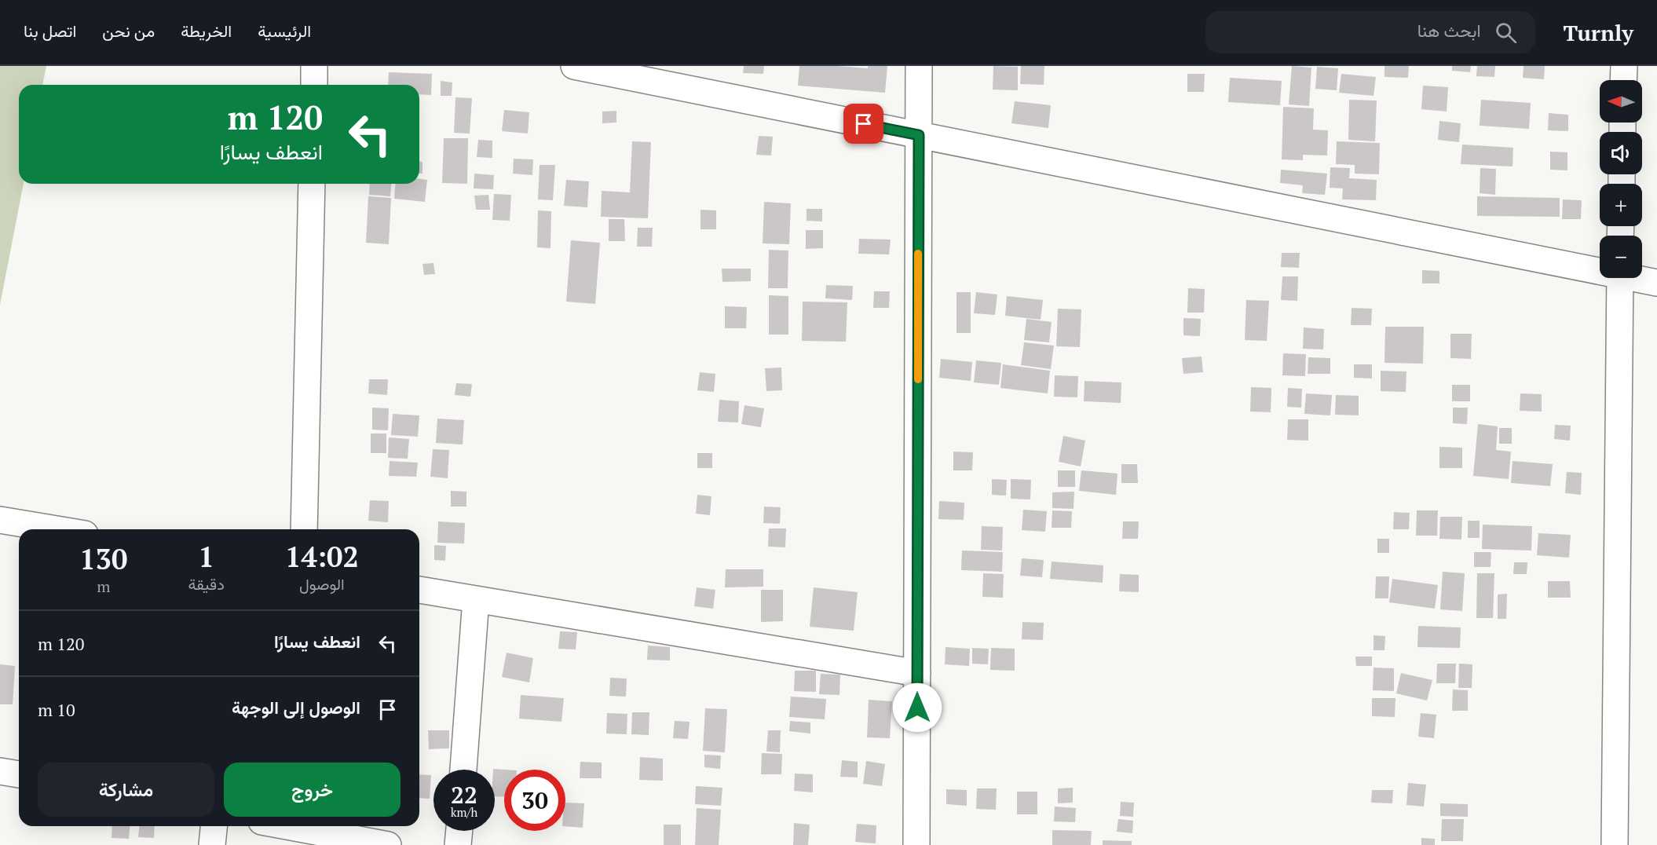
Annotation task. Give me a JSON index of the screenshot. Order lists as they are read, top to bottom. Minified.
{"north":"left","page":{"header":"Turnly","search":"ابحث هنا","nav":["الرئيسية","الخريطة","من نحن","اتصل بنا"],"map_buttons":["+","−"],"turn":["120 m","انعطف يسارًا"],"eta":["14:02","الوصول","1","دقيقة","130","m"],"list":[{"name":"انعطف يسارًا","value":"120 m"},{"name":"الوصول إلى الوجهة","value":"10 m"}],"buttons":["خروج","مشاركة"],"speed":"22 km/h","limit":"30"}}
